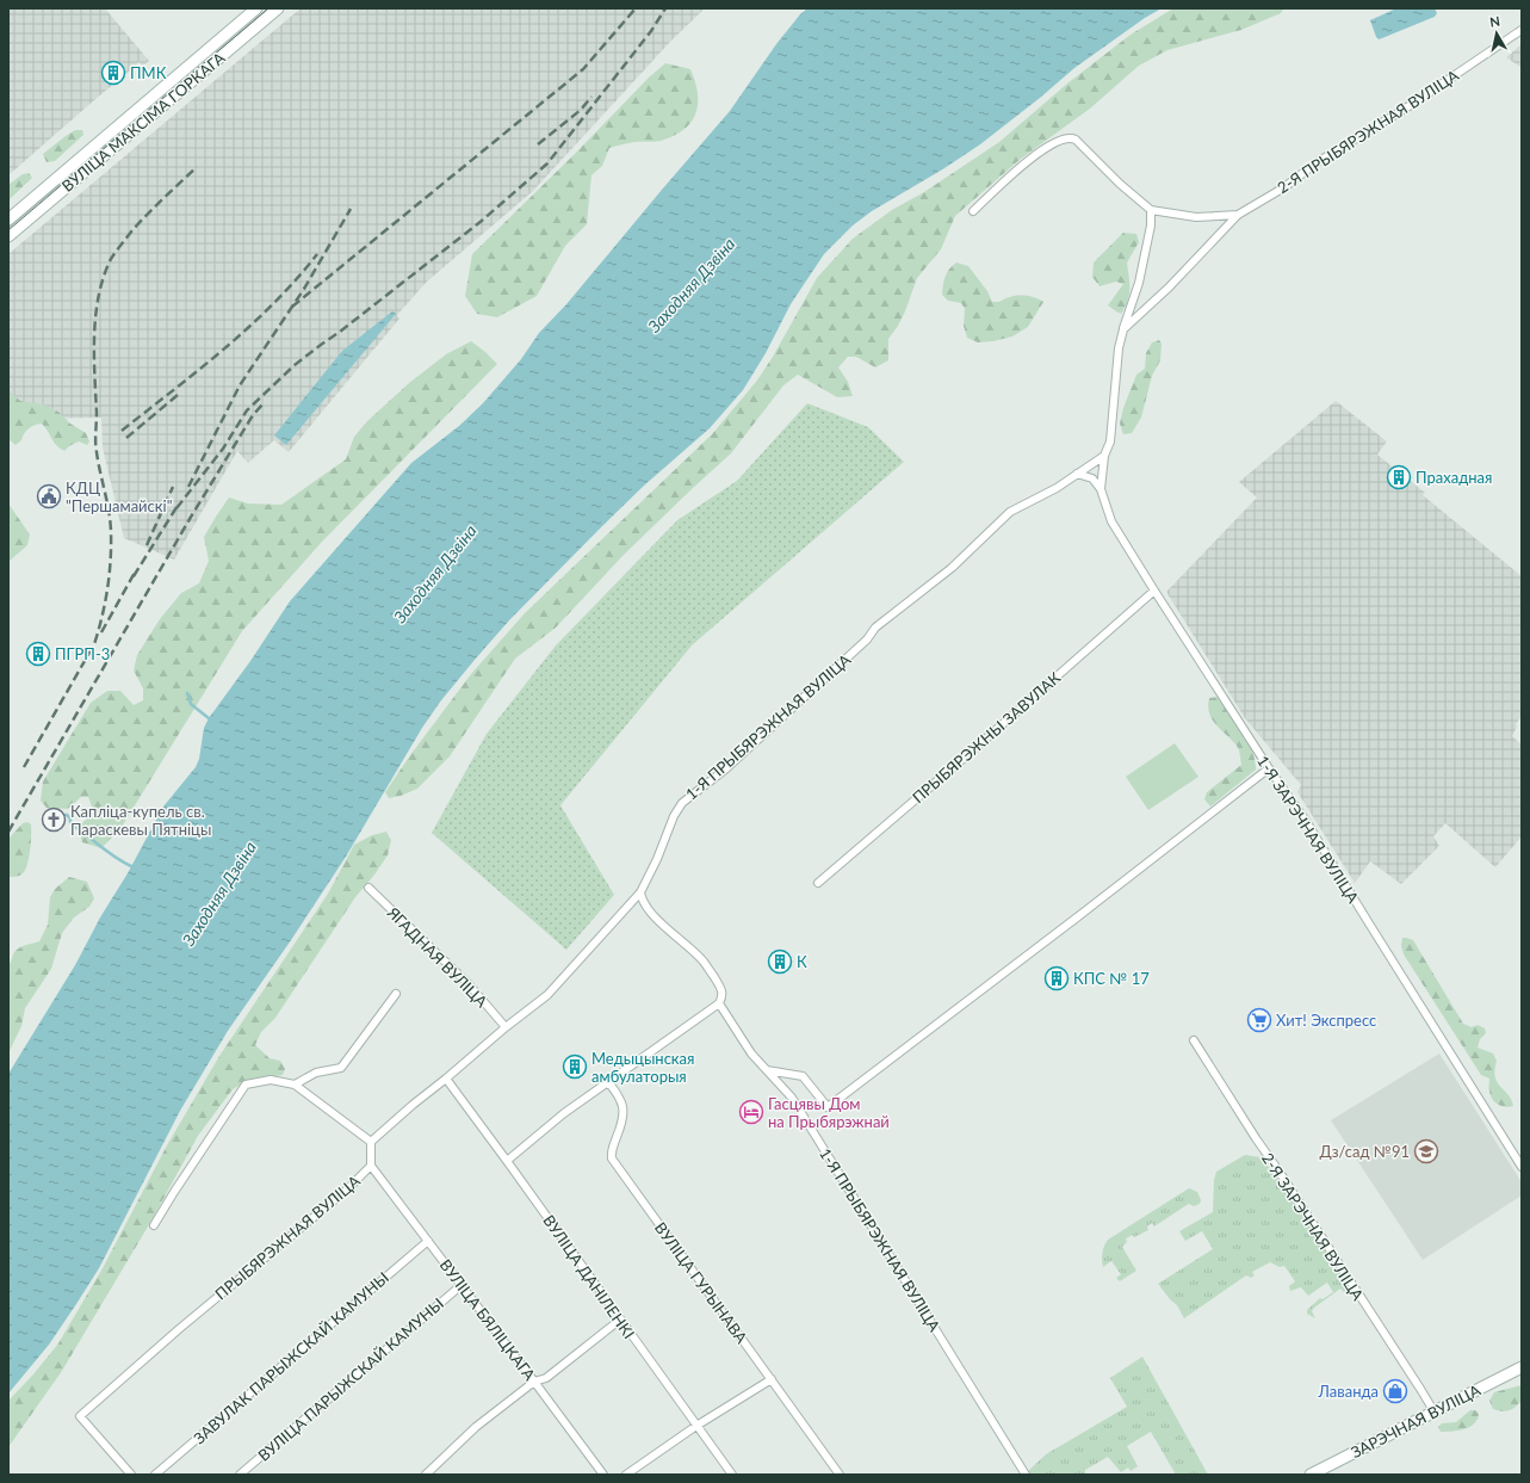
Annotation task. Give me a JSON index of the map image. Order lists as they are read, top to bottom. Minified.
{"streets":{"main road":["ВУЛІЦА МАКСІМА ГОРКАГА","ЗАРЭЧНАЯ ВУЛІЦА"],"street":["2-Я ПРЫБЯРЭЖНАЯ ВУЛІЦА","1-Я ПРЫБЯРЭЖНАЯ ВУЛІЦА","ПРЫБЯРЭЖНЫ ЗАВУЛАК","1-Я ЗАРЭЧНАЯ ВУЛІЦА","ЯГАДНАЯ ВУЛІЦА","2-Я ЗАРЭЧНАЯ ВУЛІЦА","ПРЫБЯРЭЖНАЯ ВУЛІЦА","ВУЛІЦА ДАНІЛЕНКІ","ВУЛІЦА ГУРЫНАВА","ВУЛІЦА БЯЛІЦКАГА","ЗАВУЛАК ПАРЫЖСКАЙ КАМУНЫ","ВУЛІЦА ПАРЫЖСКАЙ КАМУНЫ"]},"crossings":[["1-Я ПРЫБЯРЭЖНАЯ ВУЛІЦА","1-Я ЗАРЭЧНАЯ ВУЛІЦА"],["ПРЫБЯРЭЖНЫ ЗАВУЛАК","1-Я ЗАРЭЧНАЯ ВУЛІЦА"],["2-Я ЗАРЭЧНАЯ ВУЛІЦА","ЗАРЭЧНАЯ ВУЛІЦА"],["ПРЫБЯРЭЖНАЯ ВУЛІЦА","ВУЛІЦА БЯЛІЦКАГА"],["ВУЛІЦА БЯЛІЦКАГА","ЗАВУЛАК ПАРЫЖСКАЙ КАМУНЫ"],["ВУЛІЦА БЯЛІЦКАГА","ВУЛІЦА ПАРЫЖСКАЙ КАМУНЫ"]],"water":["Заходняя Дзвіна"],"places":{"building":["ПМК","Прахадная","ПГРП-3","К","КПС № 17","Медыцынская амбулаторыя"],"public building":["КДЦ \"Першамайскі\""],"church":["Капліца-купель св. Параскевы Пятніцы"],"supermarket":["Хит! Экспресс"],"hotel":["Гасцявы Дом на Прыбярэжнай"],"school or university":["Дз/сад №91"],"shop":["Лаванда"]},"north":"top"}
